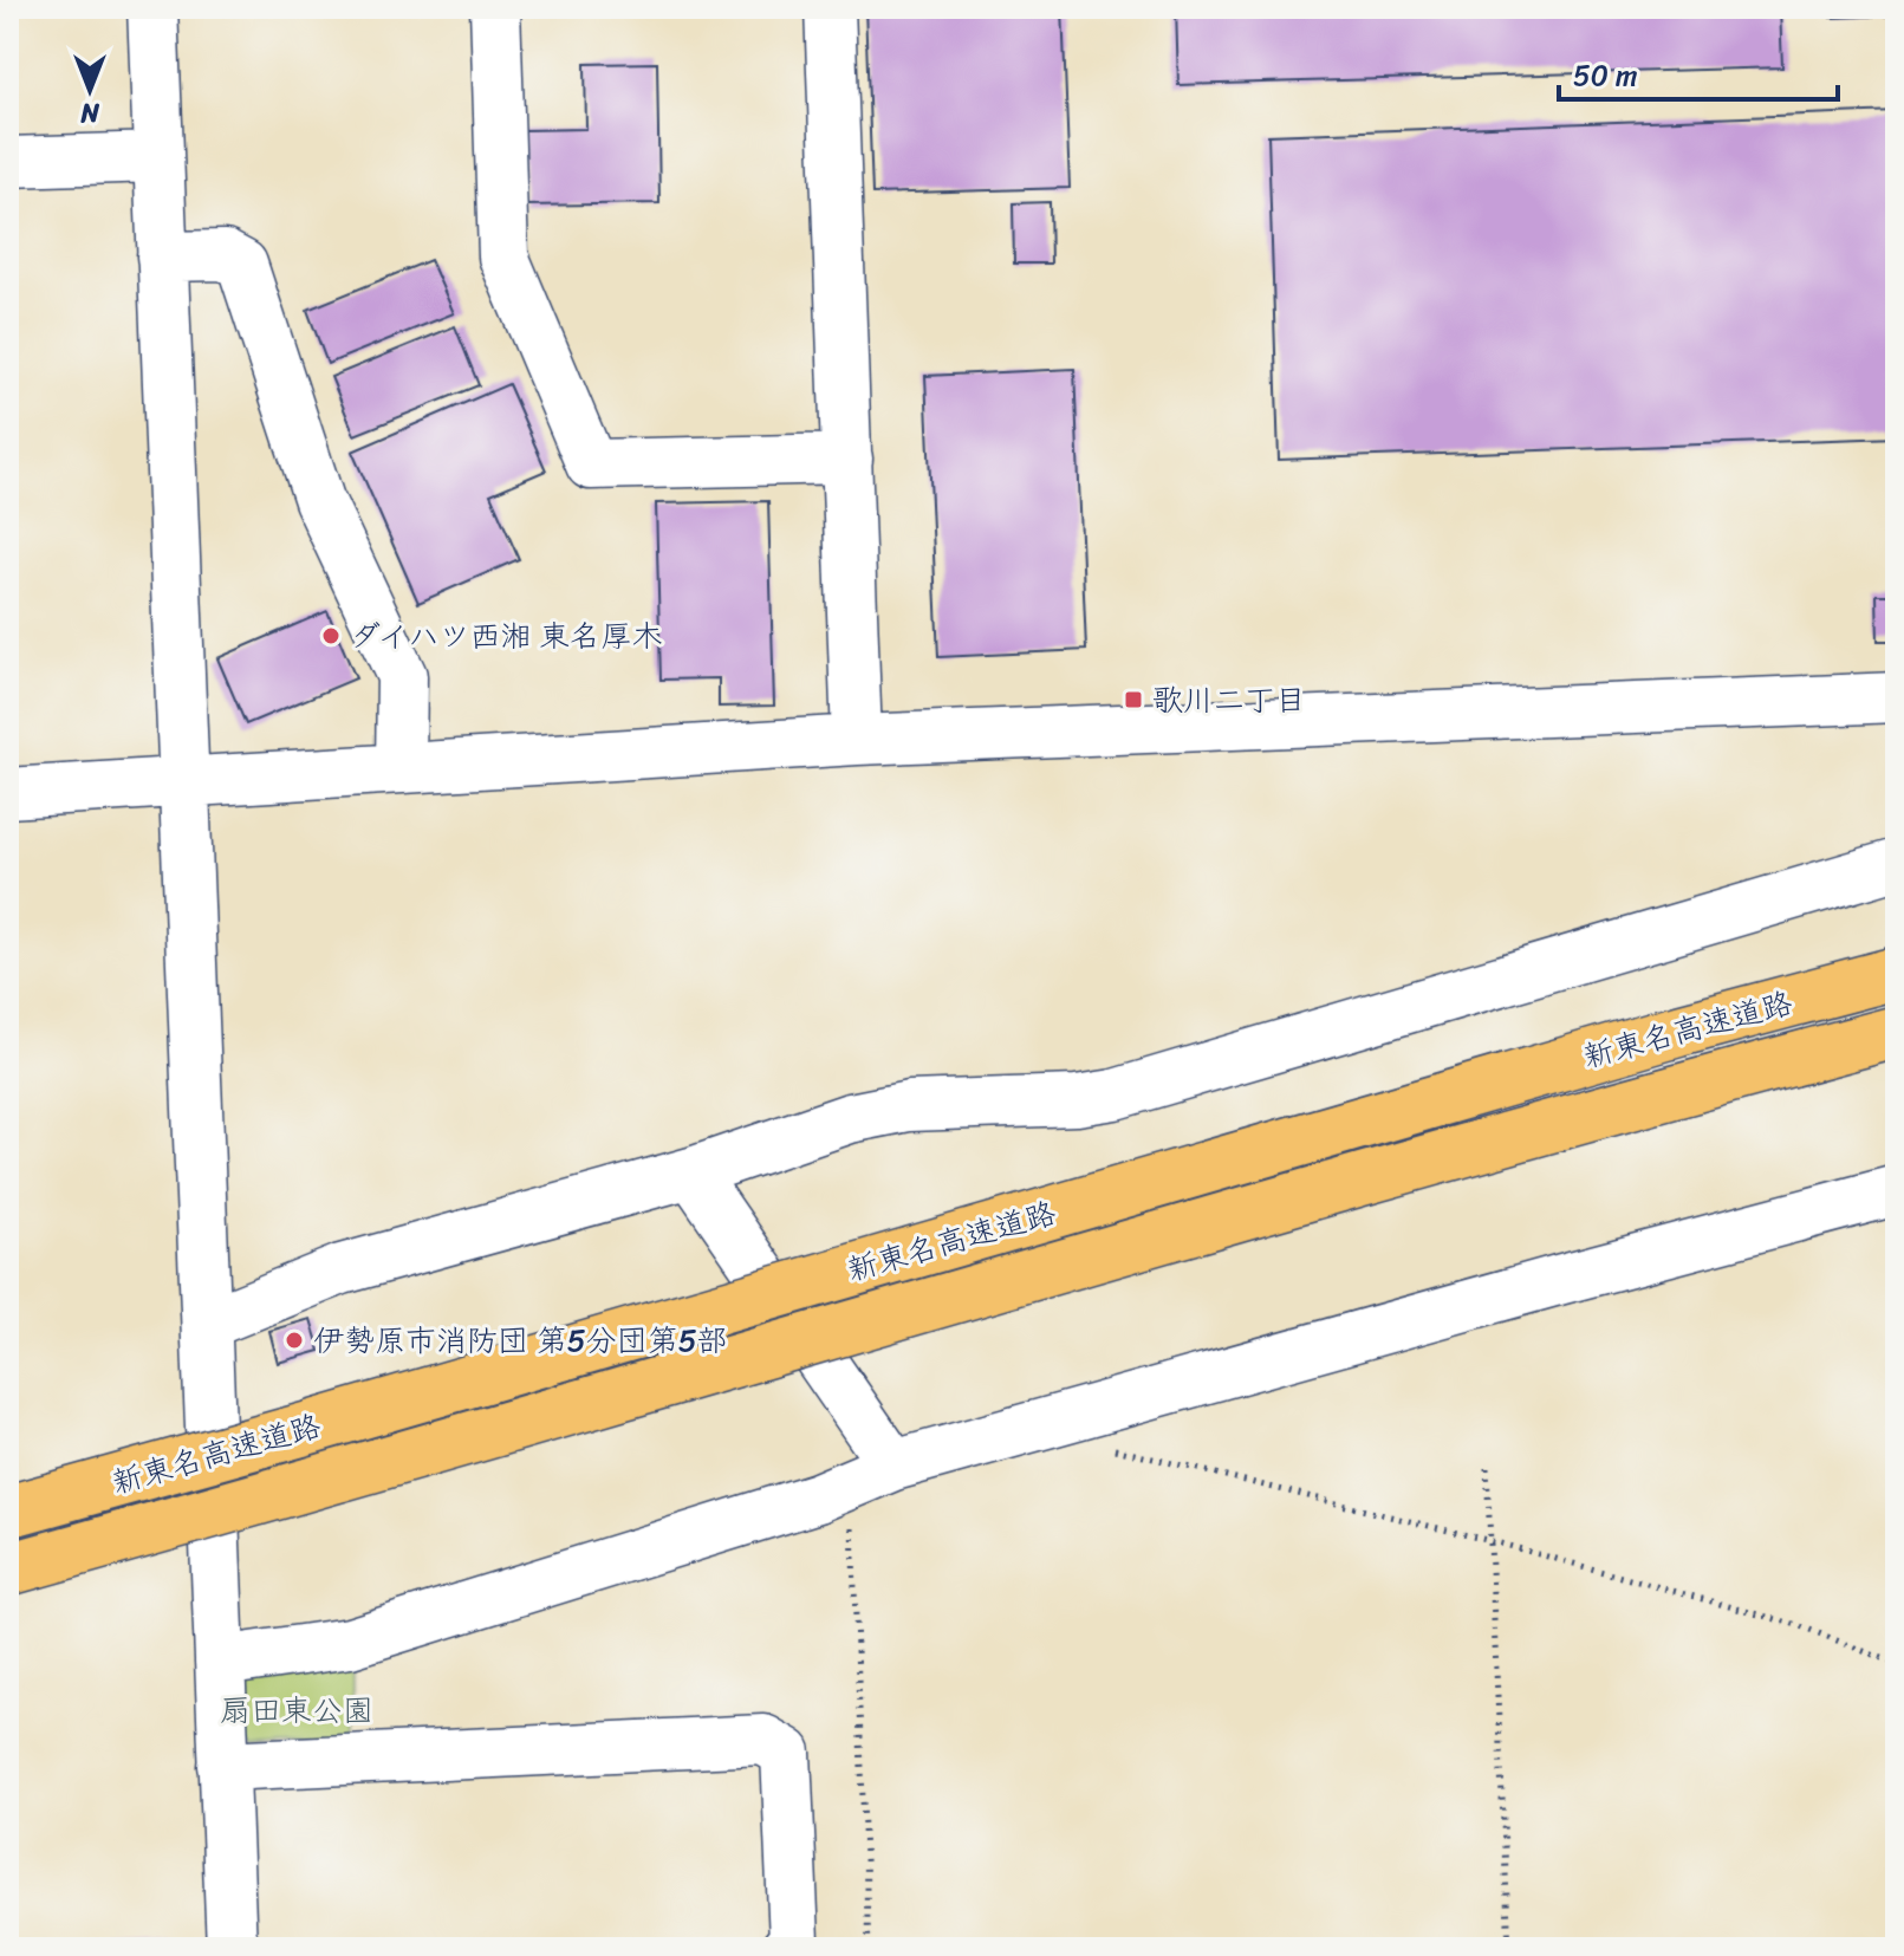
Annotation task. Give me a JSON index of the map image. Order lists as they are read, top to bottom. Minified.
{"streets":{"highway":["新東名高速道路"]},"parks":["扇田東公園"],"places":{"other":["ダイハツ西湘 東名厚木","伊勢原市消防団 第5分団第5部"],"transit":["歌川二丁目"]},"scale_bar":"50 m","north":"bottom"}
